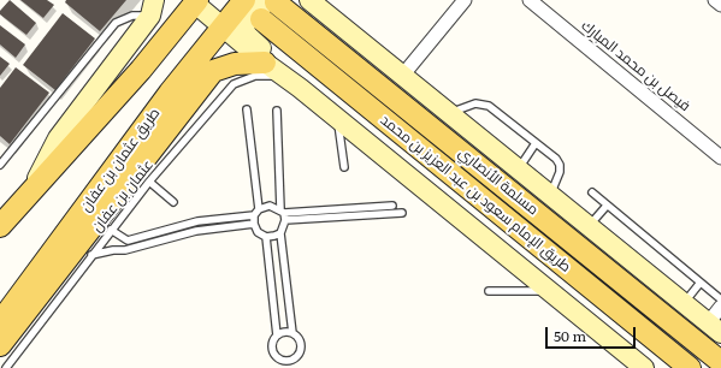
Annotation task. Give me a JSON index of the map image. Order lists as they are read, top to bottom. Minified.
{"streets":{"main road":["طريق عثمان بن عفان","مسلمة الأنصاري","طريق الإمام سعود بن عبد العزيز بن محمد"],"street":["فيصل بن محمد المبارك"],"lane":["عثمان بن عفان"]},"crossings":[["طريق عثمان بن عفان","طريق الإمام سعود بن عبد العزيز بن محمد"],["مسلمة الأنصاري","طريق الإمام سعود بن عبد العزيز بن محمد"],["طريق الإمام سعود بن عبد العزيز بن محمد","عثمان بن عفان"]],"scale_bar":"50 m"}
